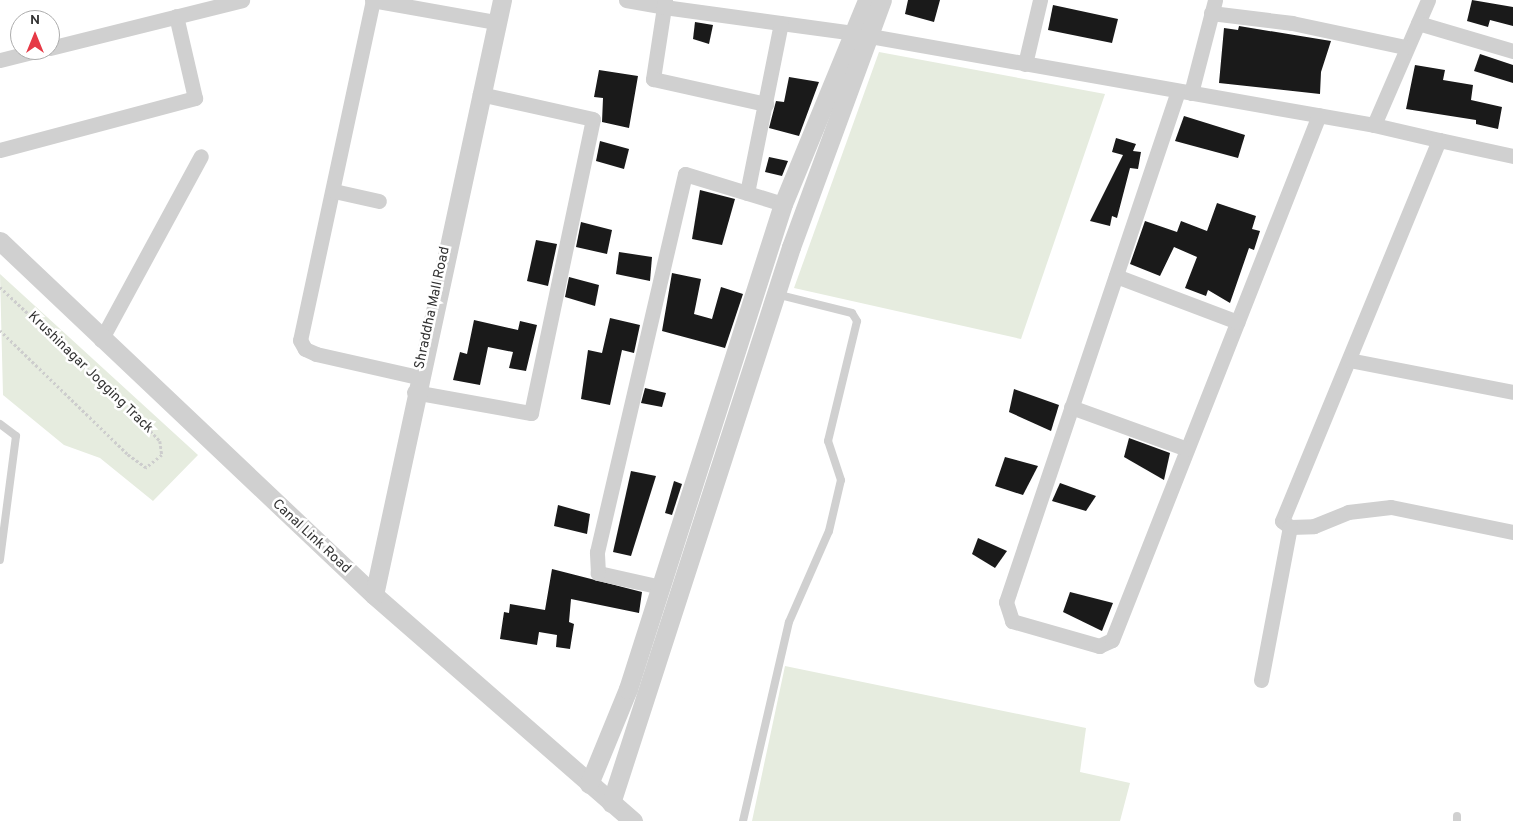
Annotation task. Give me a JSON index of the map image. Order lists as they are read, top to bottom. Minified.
{"streets":{"street":["Shraddha Mall Road","Canal Link Road"],"path":["Krushinagar Jogging Track"]},"crossings":[["Shraddha Mall Road","Canal Link Road"]],"north":"top"}
